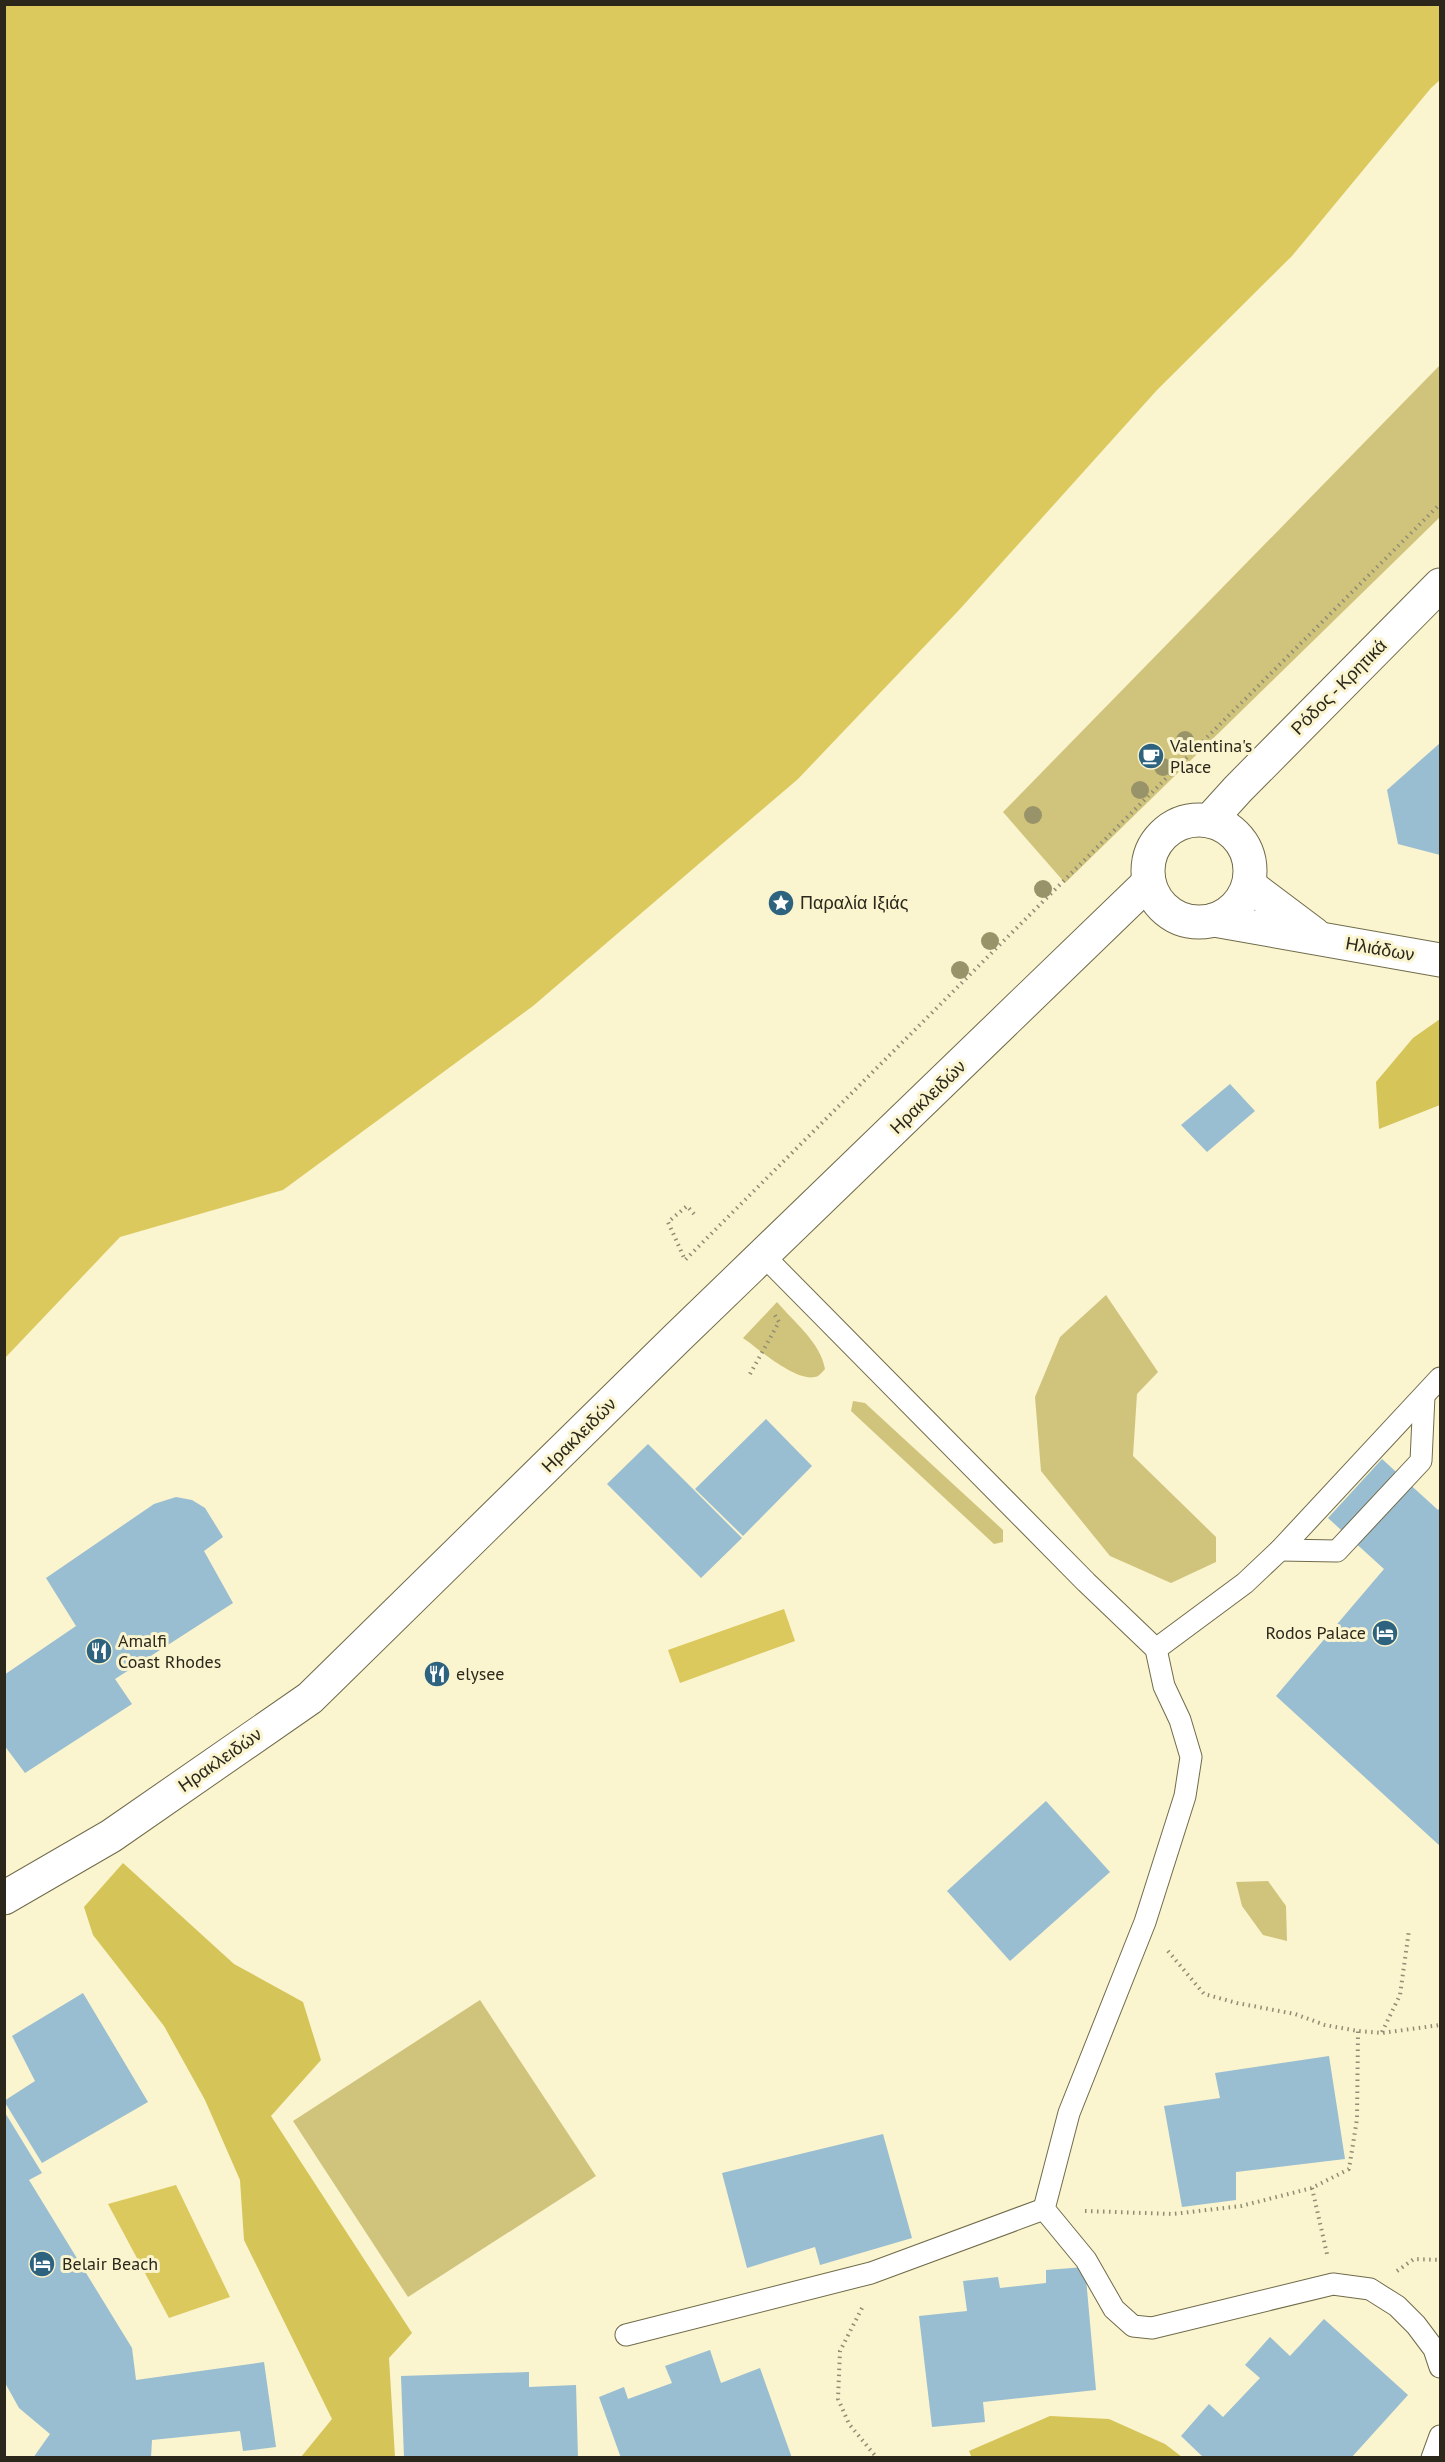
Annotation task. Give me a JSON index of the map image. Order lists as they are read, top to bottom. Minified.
{"streets":{"main road":["Ρόδος - Κρητικά","Ηλιάδων","Ηρακλειδών"]},"crossings":[["Ρόδος - Κρητικά","Ηλιάδων"],["Ρόδος - Κρητικά","Ηρακλειδών"],["Ηλιάδων","Ηρακλειδών"]],"places":{"cafe":["Valentina's Place"],"place":["Παραλία Ιξιάς"],"hotel":["Rodos Palace","Belair Beach"],"restaurant":["Amalfi Coast Rhodes","elysee"]}}
